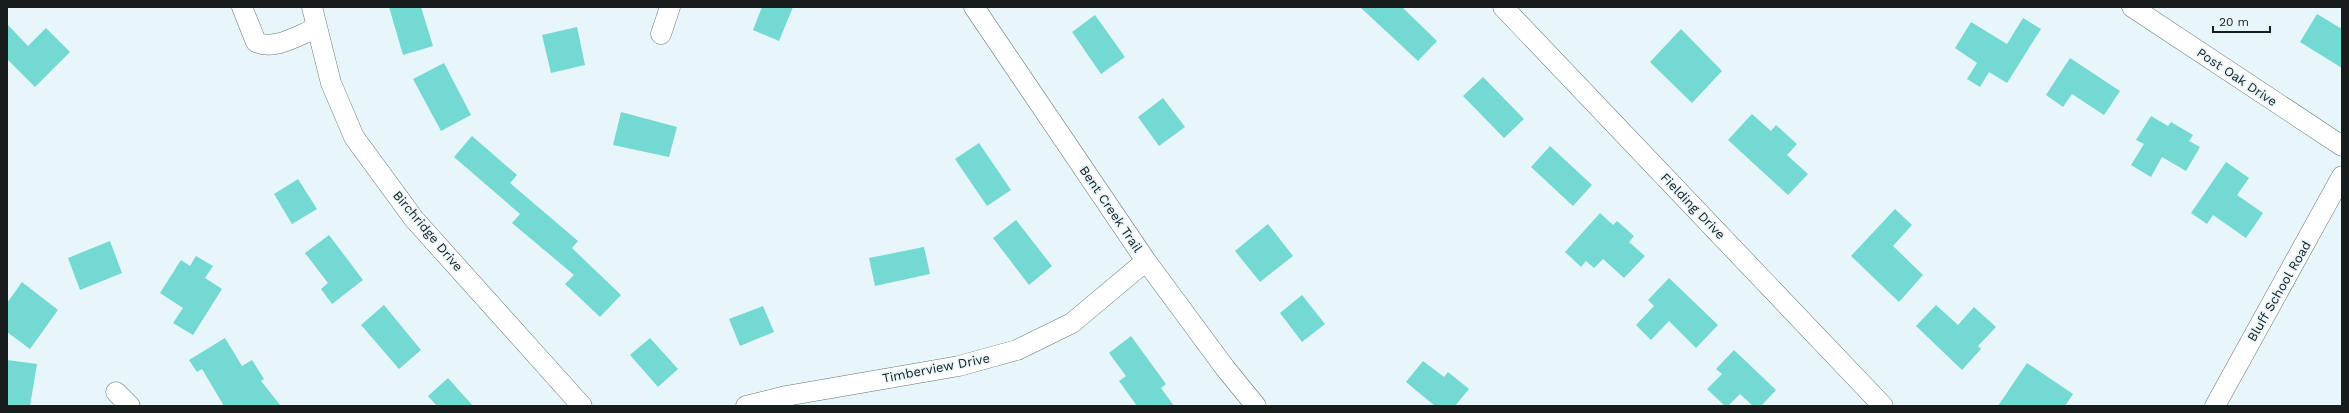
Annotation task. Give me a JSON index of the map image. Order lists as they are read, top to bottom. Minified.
{"streets":{"street":["Post Oak Drive","Fielding Drive","Bent Creek Trail","Birchridge Drive","Bluff School Road","Timberview Drive"]},"crossings":[["Bent Creek Trail","Timberview Drive"]],"scale_bar":"20 m"}
